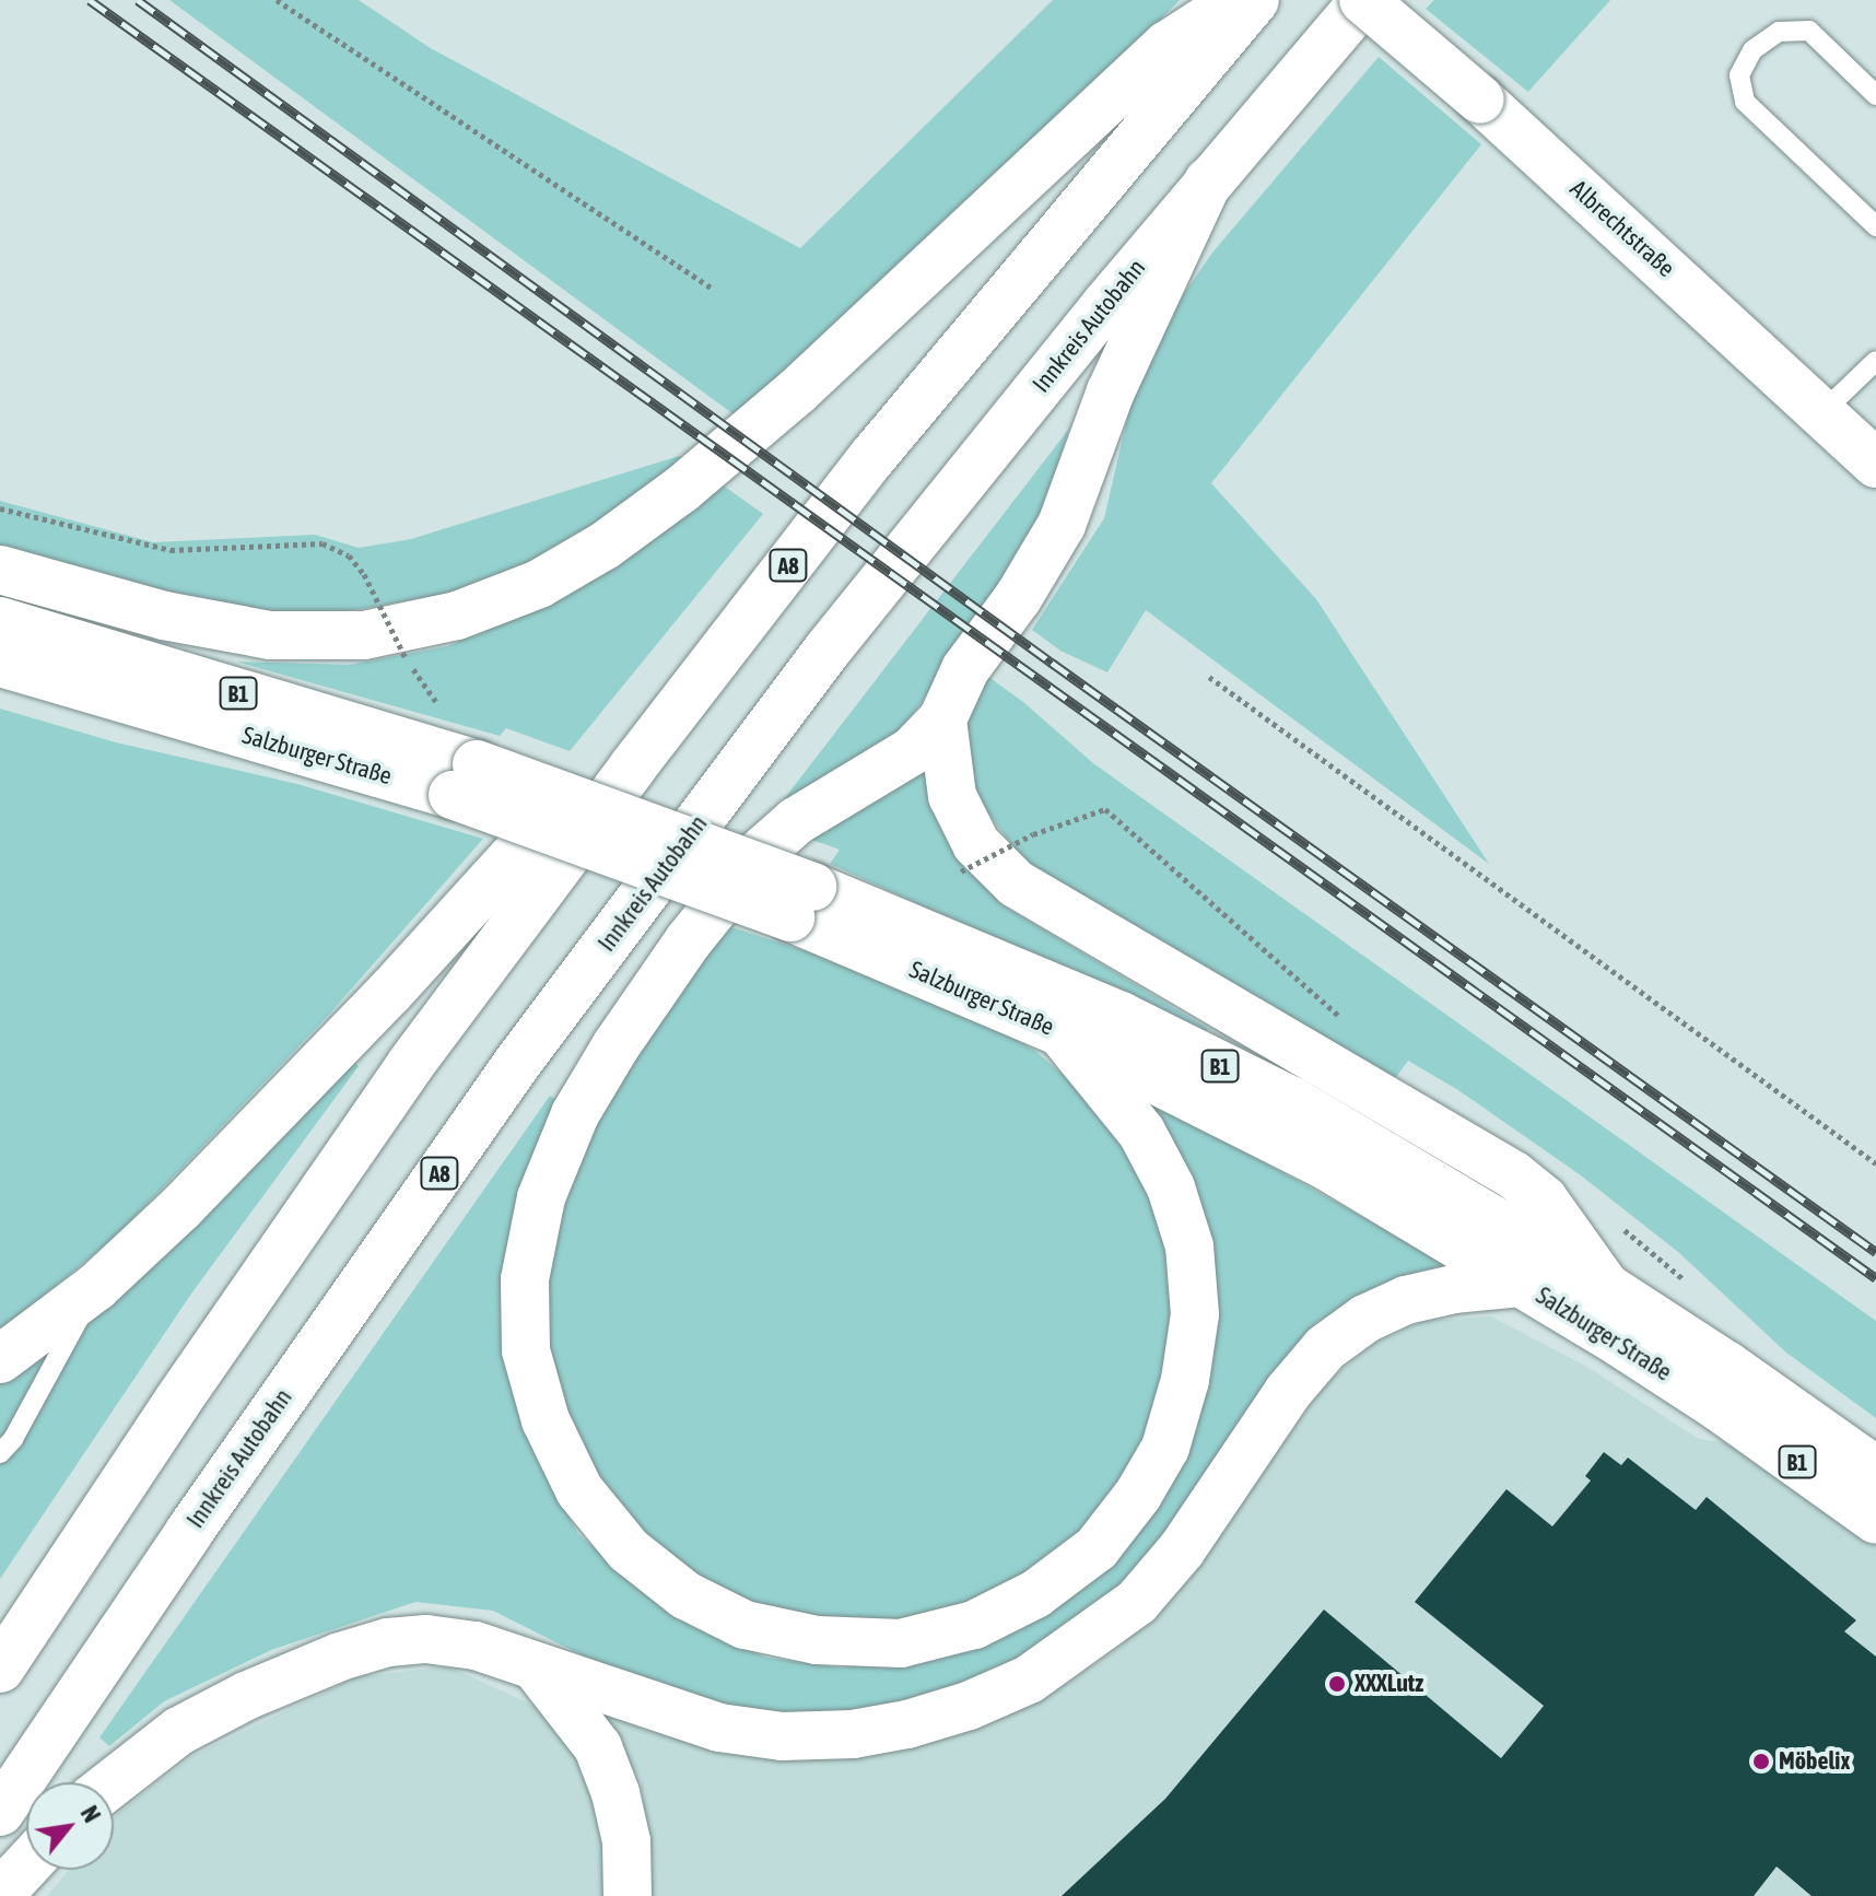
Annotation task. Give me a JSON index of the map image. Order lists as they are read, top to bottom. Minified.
{"streets":{"main road":["Albrechtstraße","Innkreis Autobahn","A8","B1","Salzburger Straße"]},"crossings":[["Albrechtstraße","Innkreis Autobahn"]],"places":["XXXLutz","Möbelix"],"north":"top right"}
